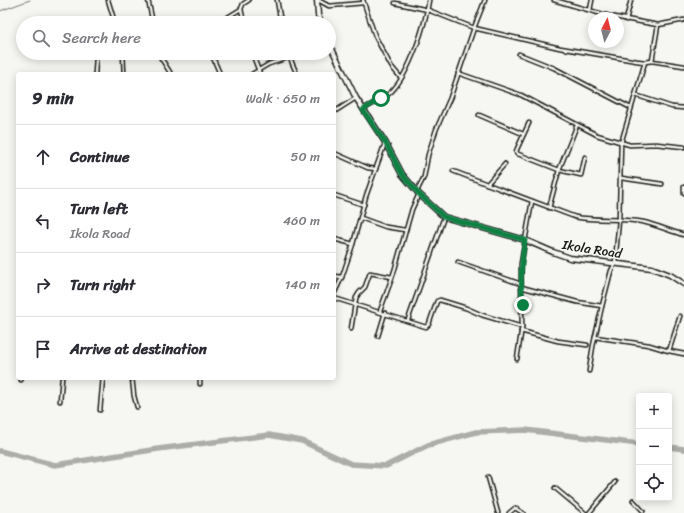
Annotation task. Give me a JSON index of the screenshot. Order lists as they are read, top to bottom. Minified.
{"streets":{"street":["Ikola Road"]},"north":"top","page":{"search":"Search here","heading":["9 min","Walk · 650 m"],"list":[["Continue","50 m"],["Turn left","Ikola Road","460 m"],["Turn right","140 m"],"Arrive at destination"],"map_buttons":["+","−"]}}
